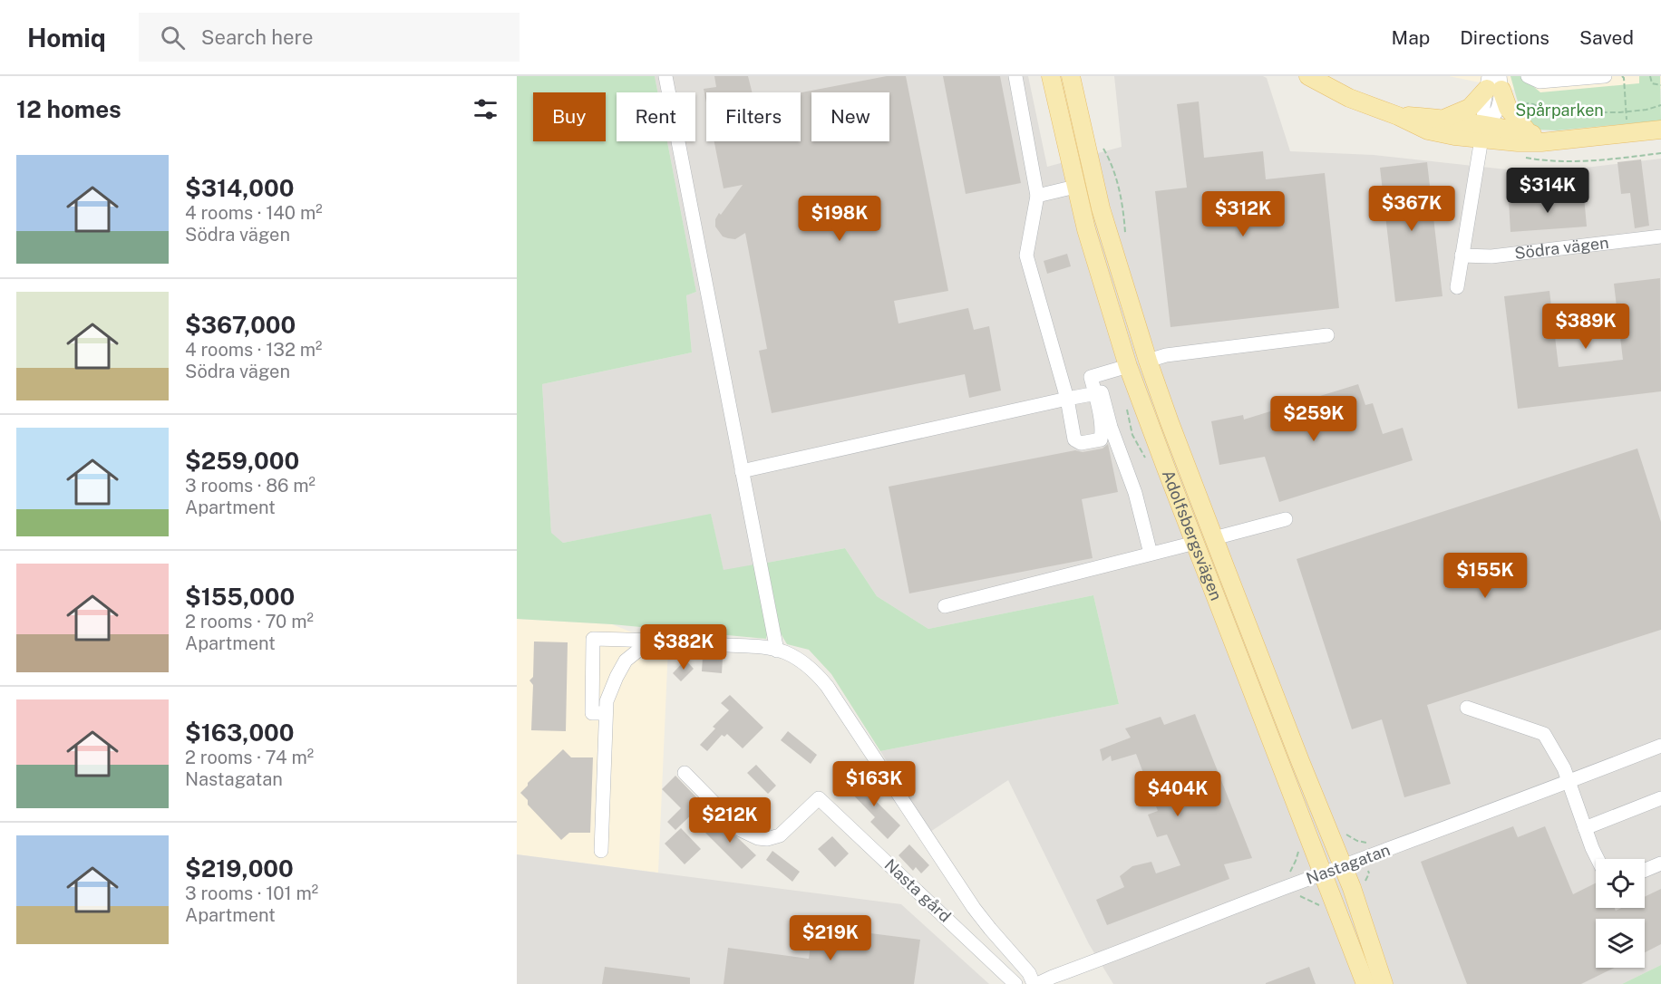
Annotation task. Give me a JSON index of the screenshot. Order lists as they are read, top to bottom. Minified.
{"streets":{"main road":["Adolfsbergsvägen"],"street":["Södra vägen","Nastagatan","Nasta gård"]},"crossings":[["Adolfsbergsvägen","Nastagatan"]],"parks":["Spårparken"],"page":{"header":"Homiq","search":"Search here","nav":["Map","Directions","Saved"],"heading":"12 homes","chip":["Buy","Rent","Filters","New"],"list":[{"name":"$314,000","note":"4 rooms · 140 m² · Södra vägen"},{"name":"$367,000","note":"4 rooms · 132 m² · Södra vägen"},{"name":"$259,000","note":"3 rooms · 86 m² · Apartment"},{"name":"$155,000","note":"2 rooms · 70 m² · Apartment"},{"name":"$163,000","note":"2 rooms · 74 m² · Nastagatan"},{"name":"$219,000","note":"3 rooms · 101 m² · Apartment"}],"price":["$314K","$367K","$312K","$198K","$389K","$259K","$155K","$382K","$163K","$404K","$212K","$219K"]}}
